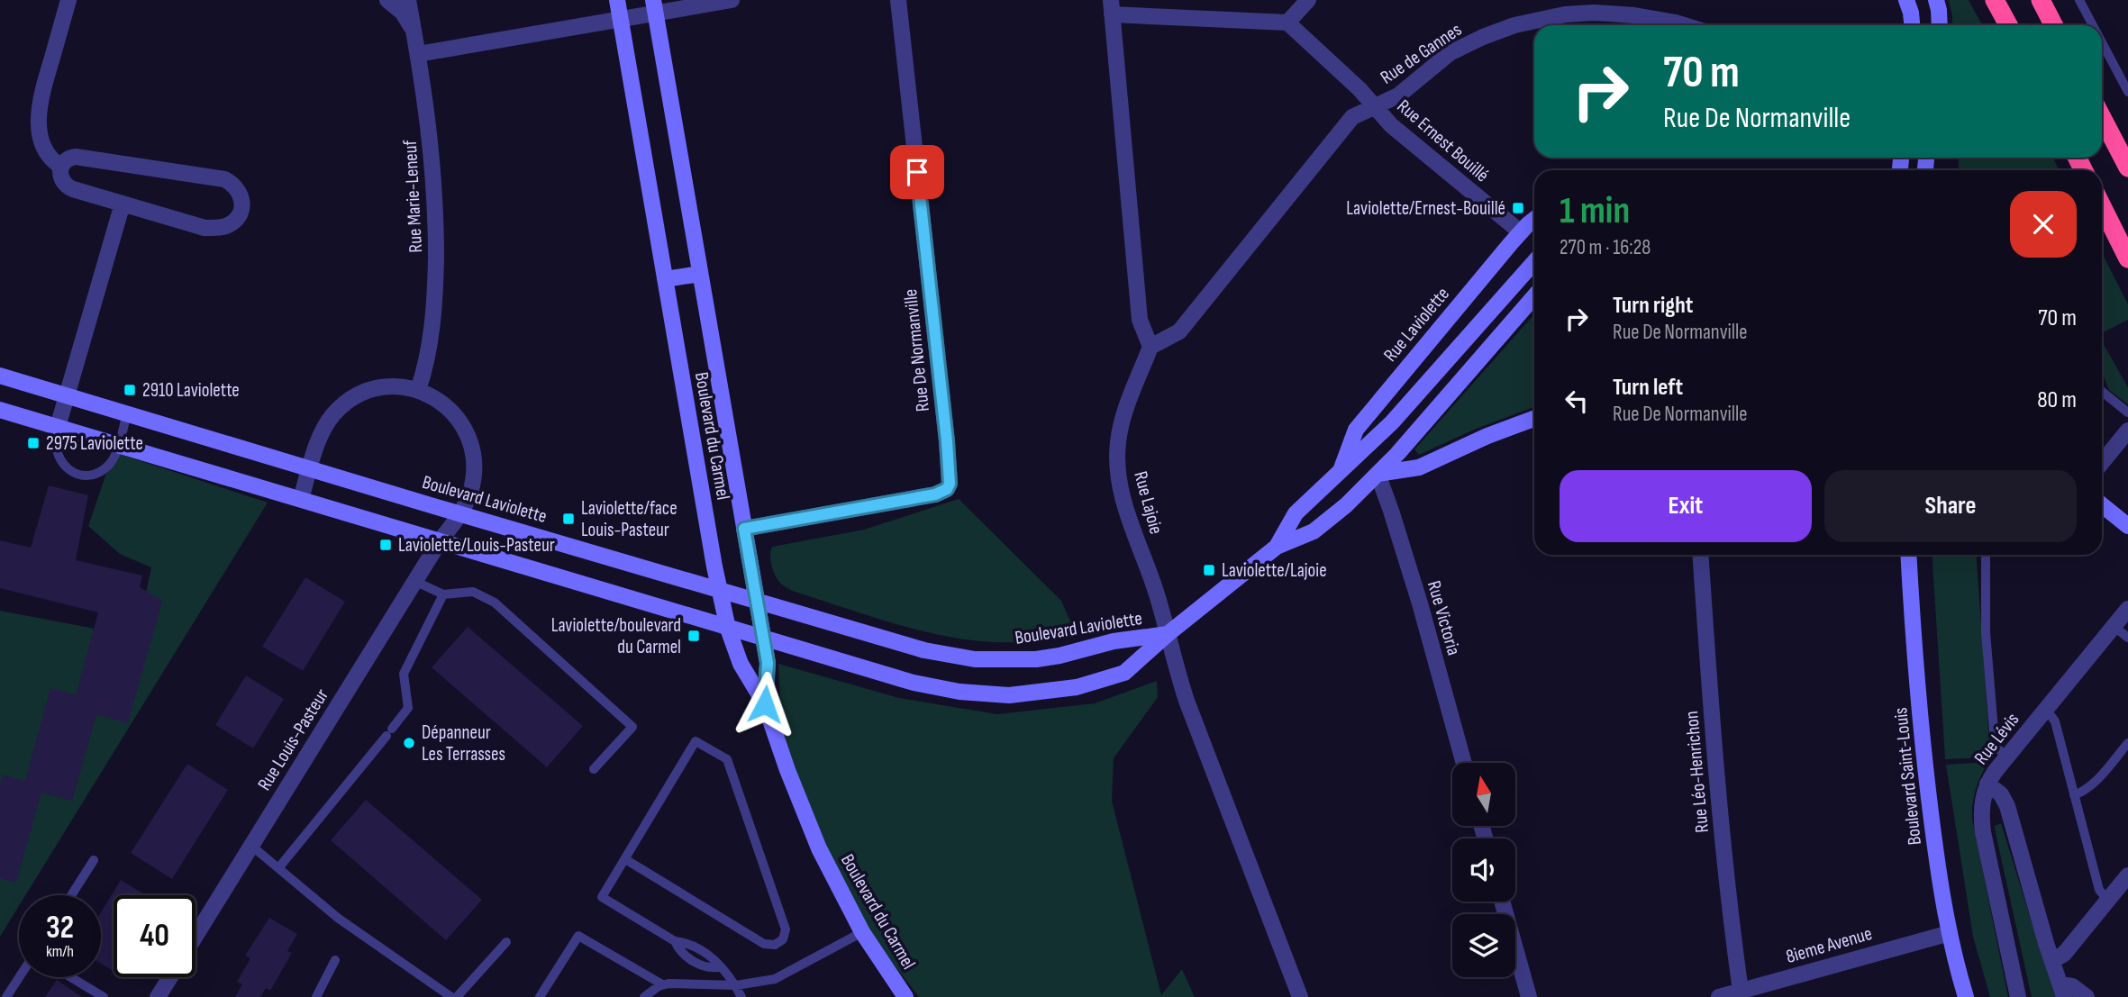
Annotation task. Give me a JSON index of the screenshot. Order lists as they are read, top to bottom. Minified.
{"streets":{"main road":["Rue Laviolette","Boulevard du Carmel","Boulevard Laviolette","Boulevard Saint-Louis"],"street":["Rue de Gannes","Rue Ernest Bouillé","Rue Marie-Leneuf","Rue De Normanville","Rue Lajoie","Rue Victoria","Rue Lévis","Rue Louis-Pasteur","Rue Léo-Henrichon","8ieme Avenue"]},"crossings":[["Rue de Gannes","Rue Ernest Bouillé"],["Rue de Gannes","Rue Lajoie"],["Rue Ernest Bouillé","Rue Laviolette"],["Rue Laviolette","Boulevard Laviolette"],["Rue Laviolette","Rue Lajoie"],["Rue Laviolette","Rue Victoria"],["Rue De Normanville","Boulevard du Carmel"],["Boulevard du Carmel","Boulevard Laviolette"],["Boulevard Laviolette","Rue Lajoie"],["Boulevard Laviolette","Rue Louis-Pasteur"],["Rue Léo-Henrichon","8ieme Avenue"],["Boulevard Saint-Louis","8ieme Avenue"]],"places":{"transit":["Laviolette/Ernest-Bouillé","2910 Laviolette","2975 Laviolette","Laviolette/face Louis-Pasteur","Laviolette/Louis-Pasteur","Laviolette/Lajoie","Laviolette/boulevard du Carmel"],"other":["Dépanneur Les Terrasses"]},"north":"top","page":{"turn":["70 m","Rue De Normanville"],"heading":["1 min","270 m · 16:28"],"list":[{"name":"Turn right","note":"Rue De Normanville","value":"70 m"},{"name":"Turn left","note":"Rue De Normanville","value":"80 m"}],"buttons":["Exit","Share"],"speed":"32 km/h","limit":"40"}}
